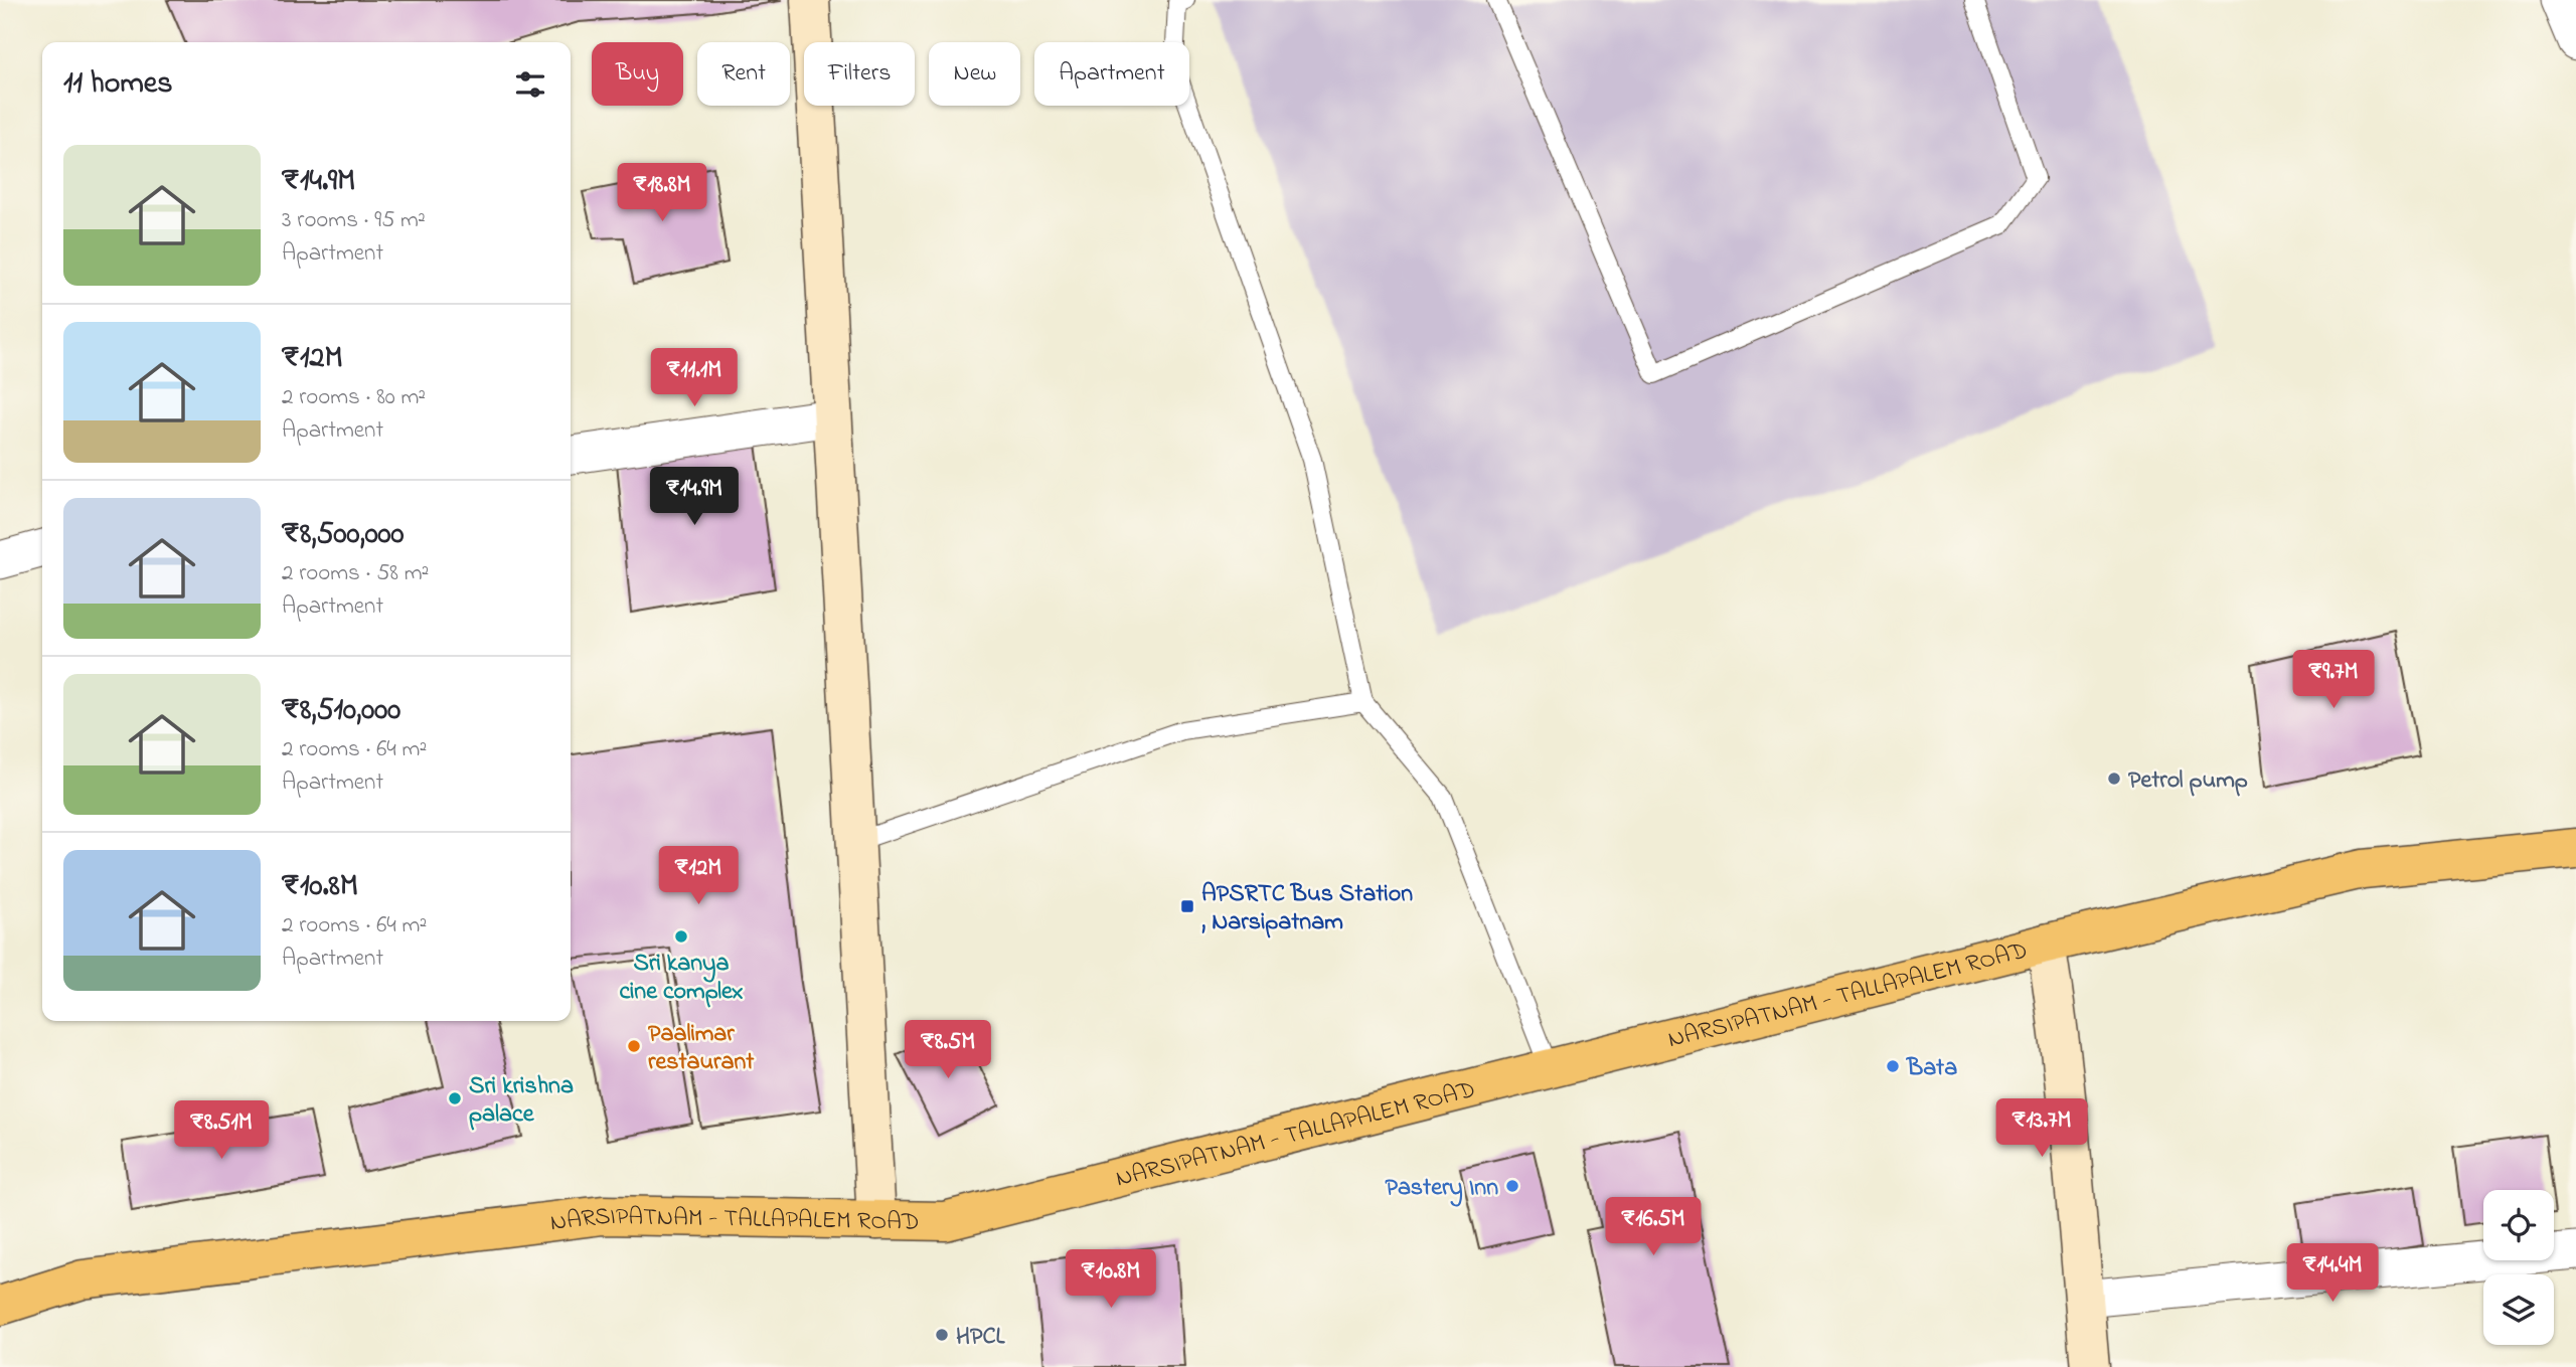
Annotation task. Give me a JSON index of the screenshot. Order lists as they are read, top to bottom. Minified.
{"streets":{"main road":["NARSIPATNAM - TALLAPALEM ROAD"]},"places":{"other":["Petrol pump","Sri kanya cine complex","Paalimar restaurant","Bata","Sri krishna palace","Pastery Inn","HPCL"],"transit":["APSRTC Bus Station , Narsipatnam"]},"page":{"chip":["Buy","Rent","Filters","New","Apartment"],"heading":"11 homes","list":[{"name":"₹14.9M","note":"3 rooms · 95 m² · Apartment"},{"name":"₹12M","note":"2 rooms · 80 m² · Apartment"},{"name":"₹8,500,000","note":"2 rooms · 58 m² · Apartment"},{"name":"₹8,510,000","note":"2 rooms · 64 m² · Apartment"},{"name":"₹10.8M","note":"2 rooms · 64 m² · Apartment"}],"price":["₹18.8M","₹11.1M","₹14.9M","₹9.7M","₹12M","₹8.5M","₹13.7M","₹8.51M","₹16.5M","₹14.4M","₹10.8M"]}}
